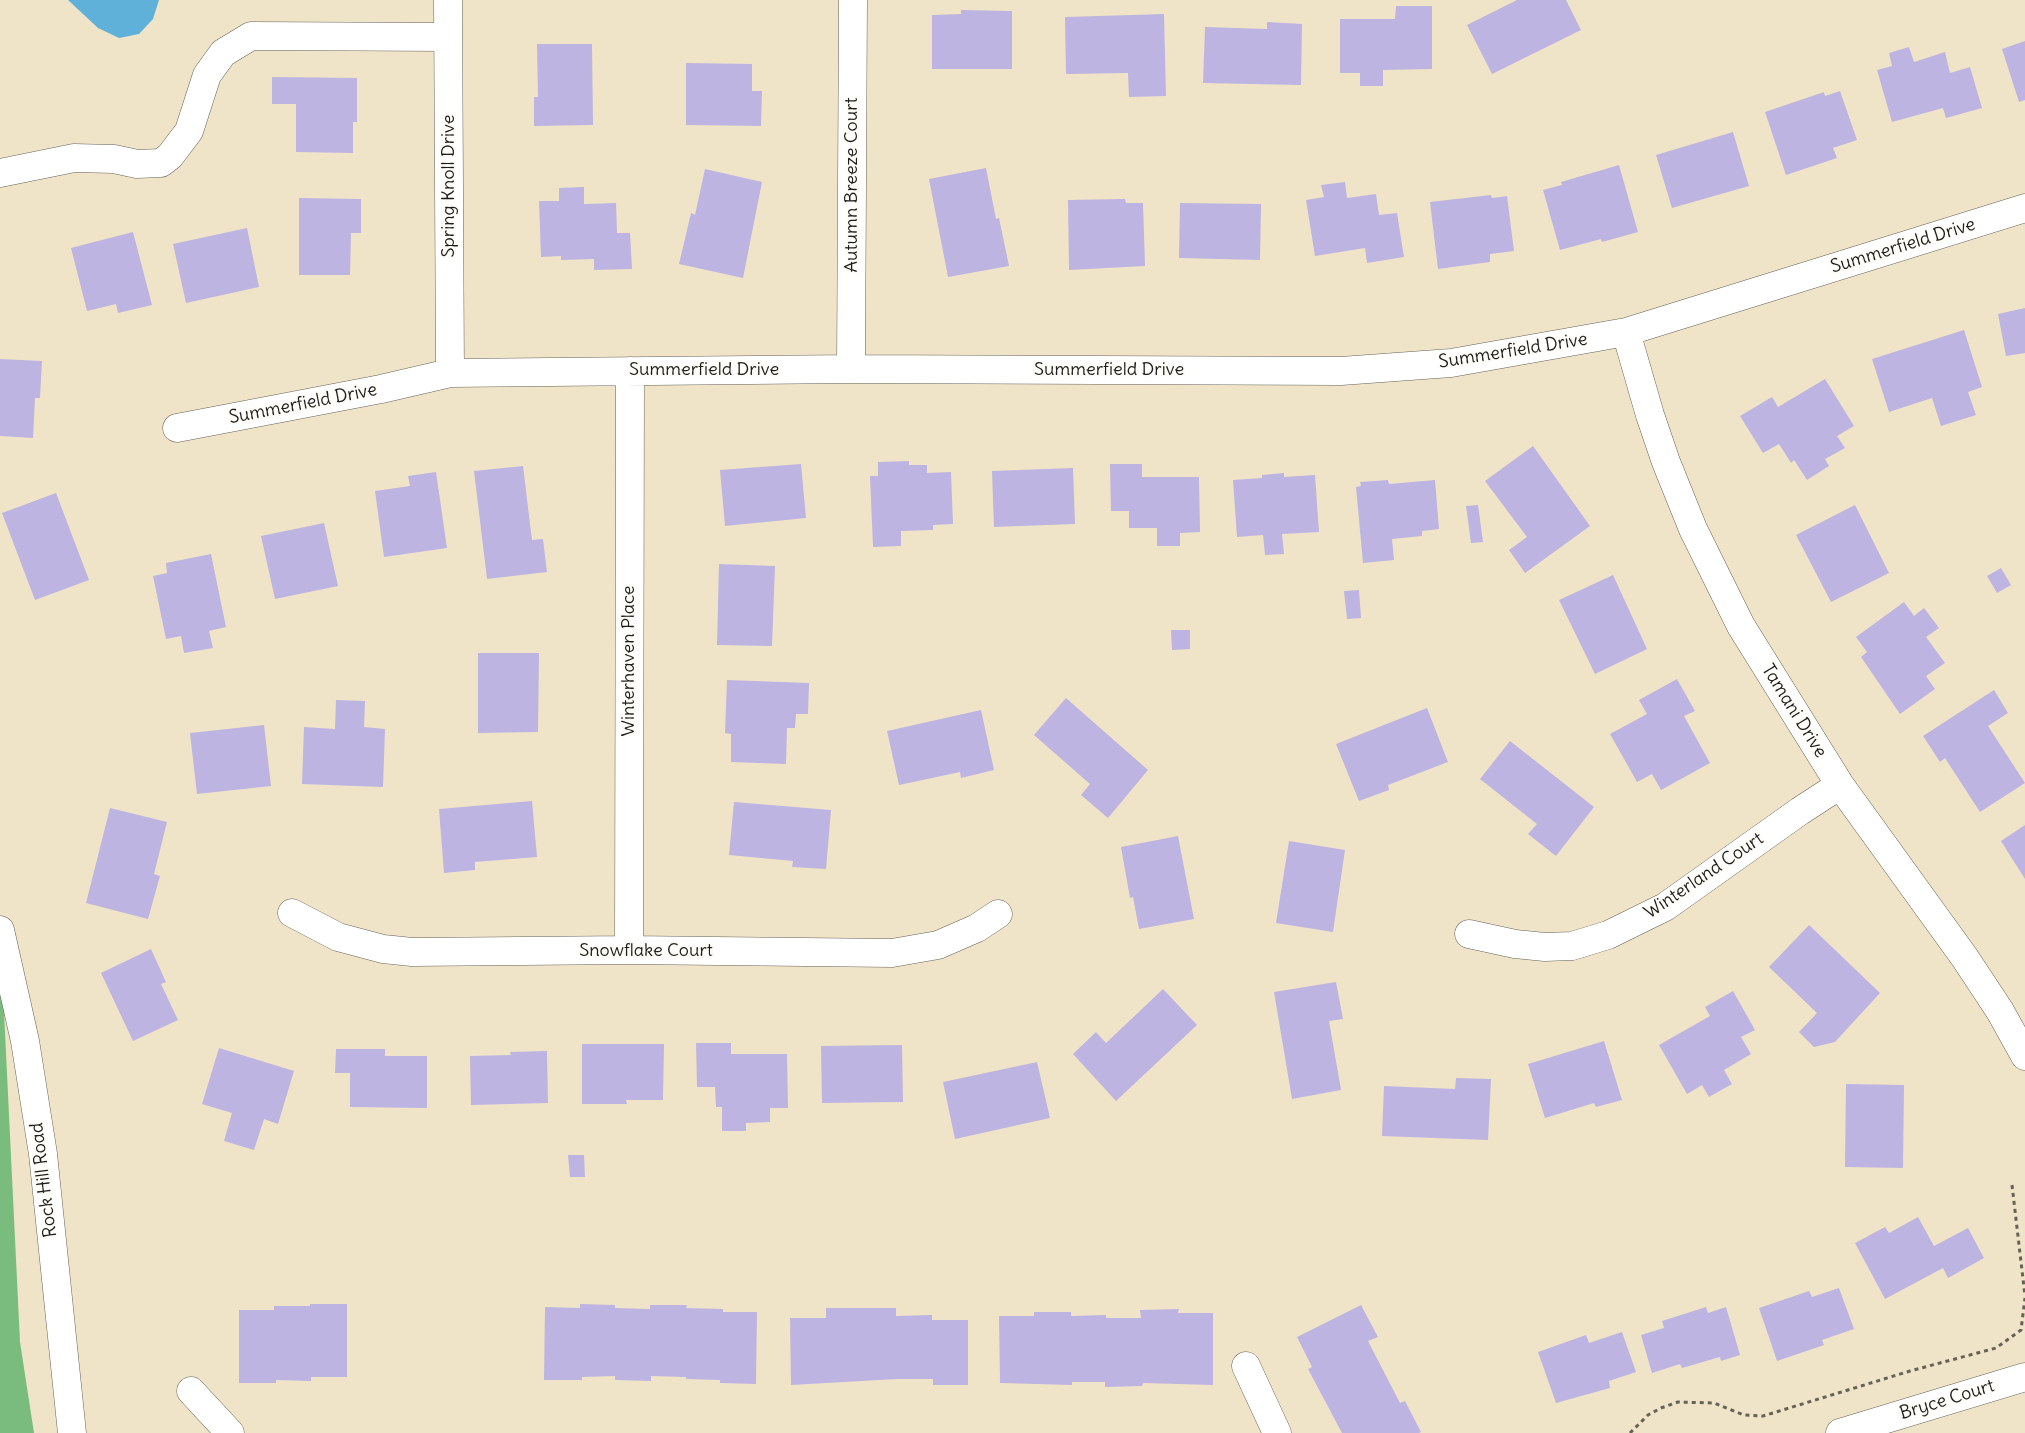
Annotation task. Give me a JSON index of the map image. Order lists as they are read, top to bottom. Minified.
{"streets":{"street":["Autumn Breeze Court","Spring Knoll Drive","Summerfield Drive","Winterhaven Place","Tamani Drive","Winterland Court","Snowflake Court","Rock Hill Road","Bryce Court"]},"crossings":[["Autumn Breeze Court","Summerfield Drive"],["Spring Knoll Drive","Summerfield Drive"],["Summerfield Drive","Winterhaven Place"],["Summerfield Drive","Tamani Drive"],["Winterhaven Place","Snowflake Court"],["Tamani Drive","Winterland Court"]]}
